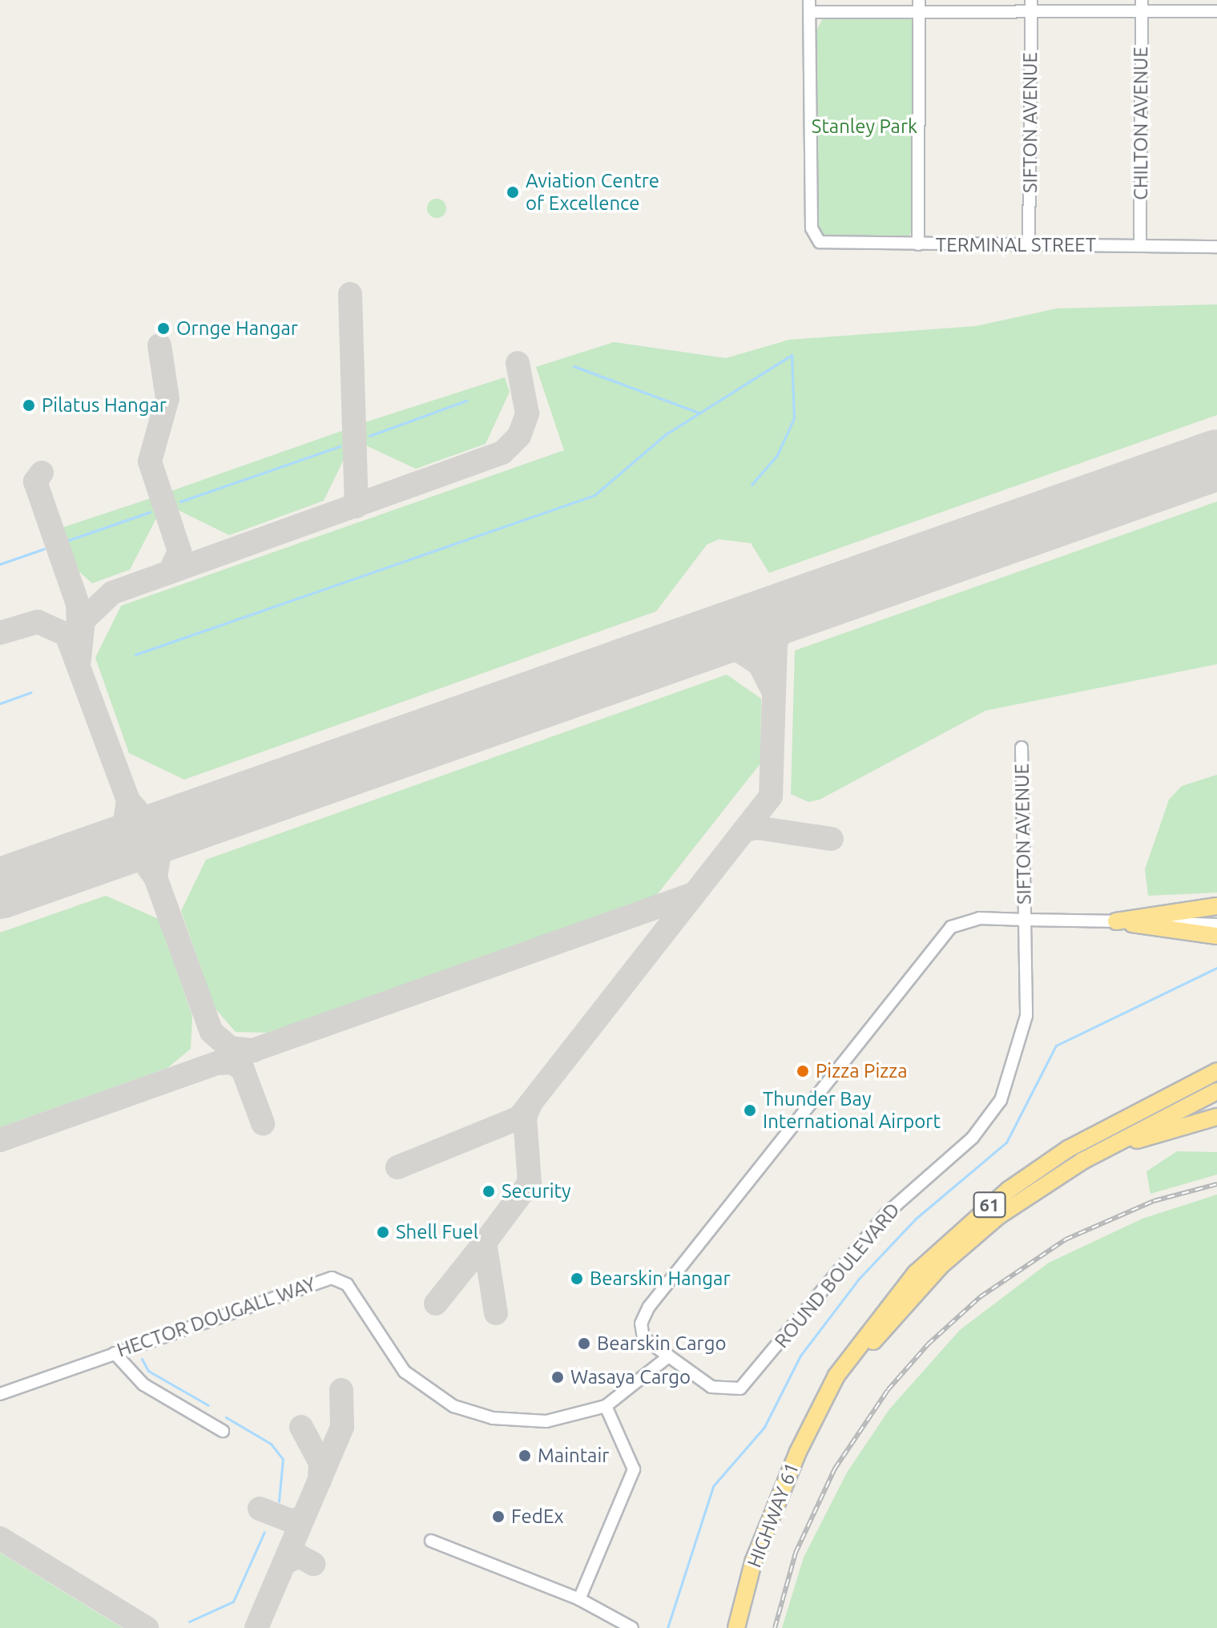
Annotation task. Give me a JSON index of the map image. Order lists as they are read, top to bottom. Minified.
{"streets":{"highway":["61","HIGHWAY 61"],"street":["SIFTON AVENUE","CHILTON AVENUE","TERMINAL STREET","ROUND BOULEVARD","HECTOR DOUGALL WAY"]},"crossings":[["SIFTON AVENUE","TERMINAL STREET"],["SIFTON AVENUE","ROUND BOULEVARD"],["CHILTON AVENUE","TERMINAL STREET"],["61","HIGHWAY 61"]],"parks":["Stanley Park"],"places":["Aviation Centre of Excellence","Ornge Hangar","Pilatus Hangar","Pizza Pizza","Thunder Bay International Airport","Security","Shell Fuel","Bearskin Hangar","Bearskin Cargo","Wasaya Cargo","Maintair","FedEx"]}
